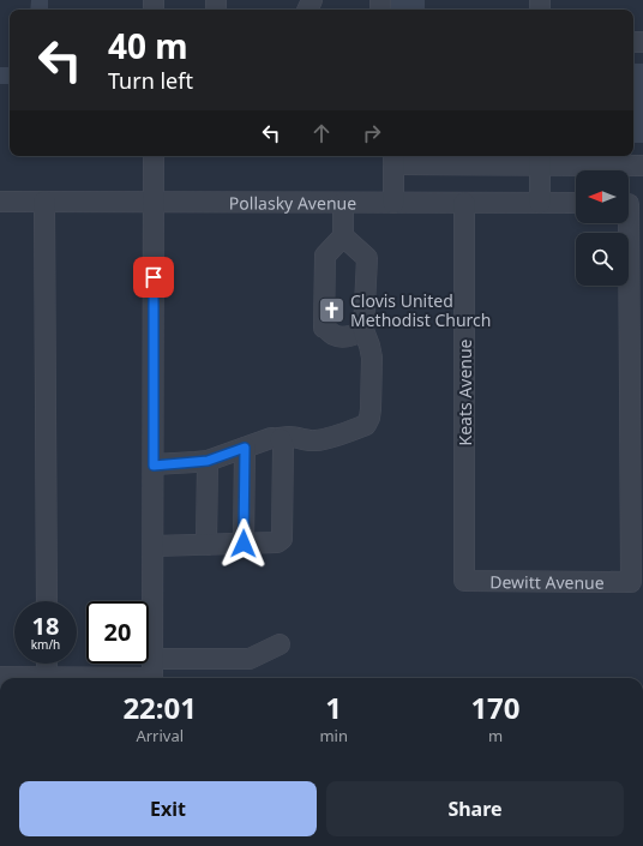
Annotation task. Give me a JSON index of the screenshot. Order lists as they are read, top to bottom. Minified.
{"streets":{"street":["Pollasky Avenue","Keats Avenue","Dewitt Avenue"]},"crossings":[["Pollasky Avenue","Keats Avenue"],["Keats Avenue","Dewitt Avenue"]],"places":{"church":["Clovis United Methodist Church"]},"north":"left","page":{"turn":["40 m","Turn left"],"speed":"18 km/h","limit":"20","eta":["22:01","Arrival","1","min","170","m"],"buttons":["Exit","Share"]}}
